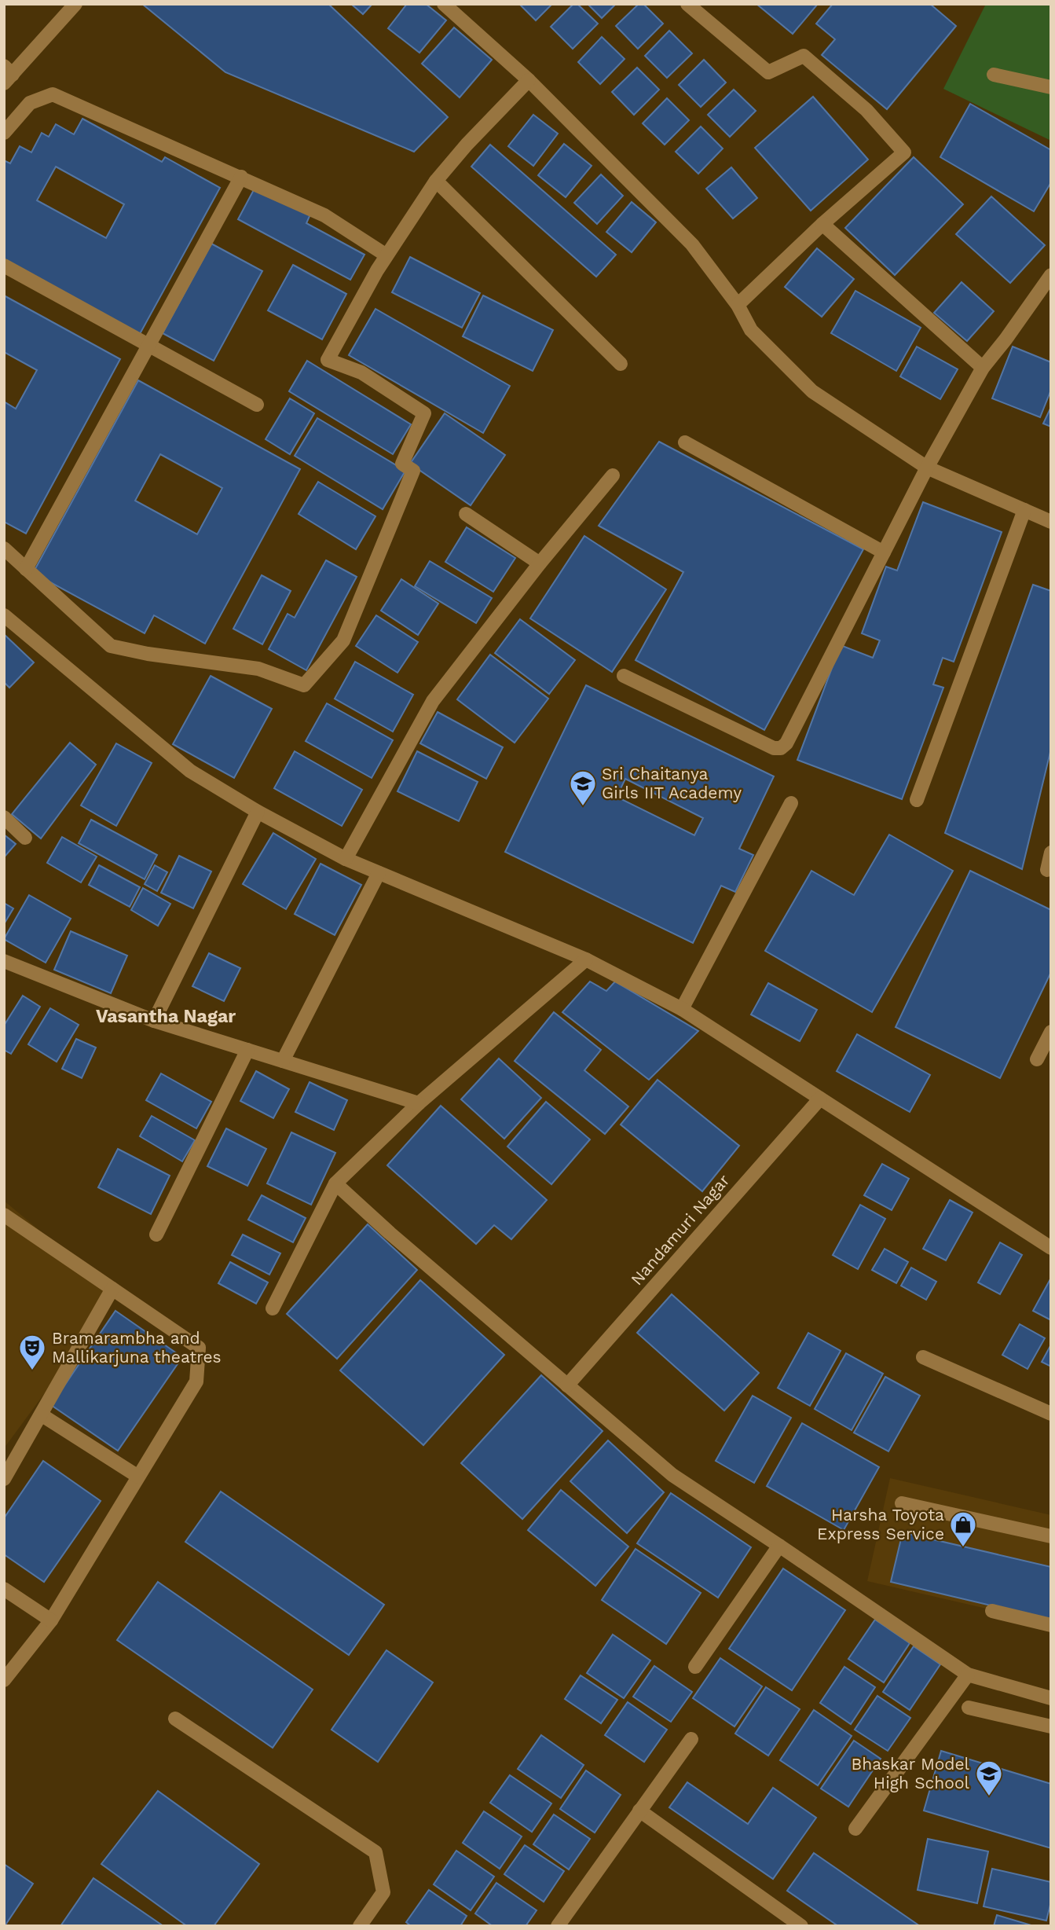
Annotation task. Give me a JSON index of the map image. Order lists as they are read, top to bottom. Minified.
{"streets":{"street":["Nandamuri Nagar"]},"districts":["Vasantha Nagar"],"places":{"school or university":["Sri Chaitanya Girls IIT Academy","Bhaskar Model High School"],"theatre":["Bramarambha and Mallikarjuna theatres"],"shop":["Harsha Toyota Express Service"]}}
